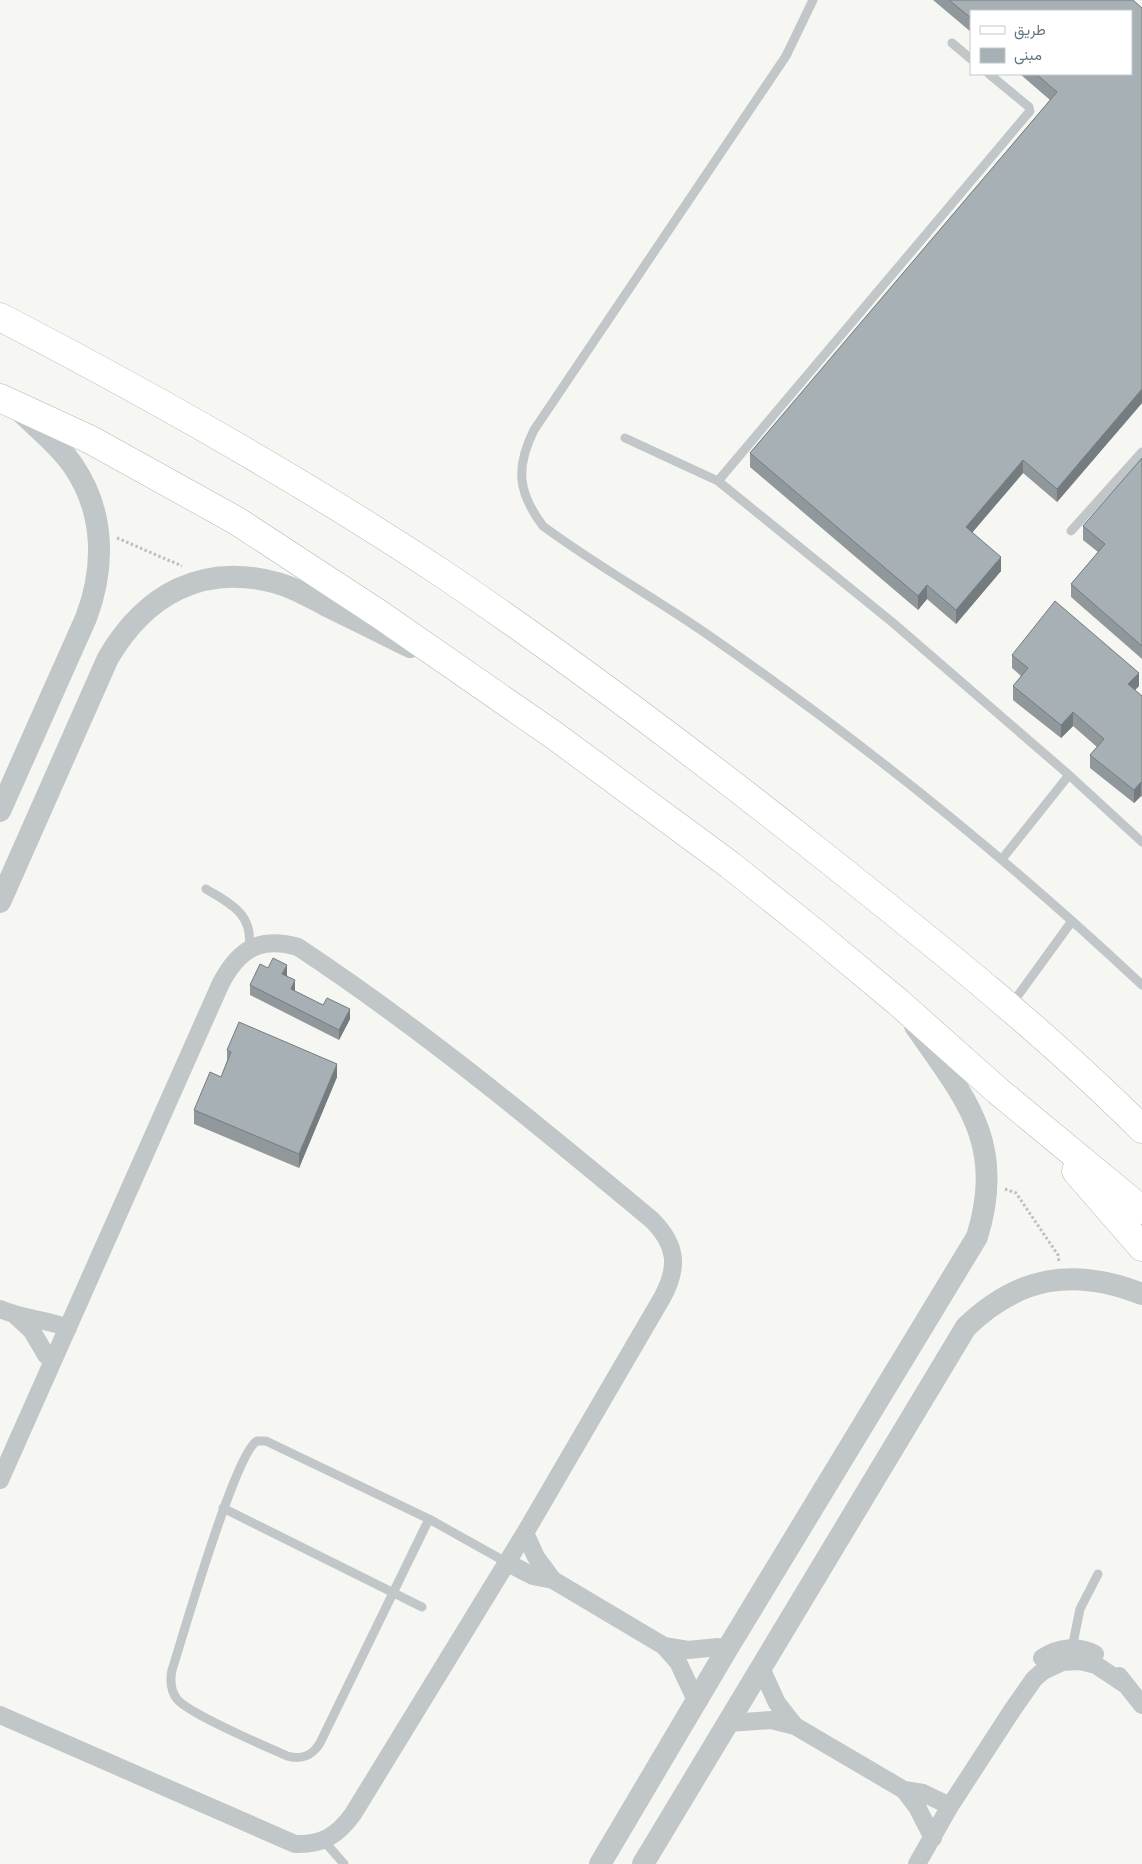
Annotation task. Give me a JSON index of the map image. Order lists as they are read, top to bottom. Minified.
{"legend":["طريق","مبنى"]}
